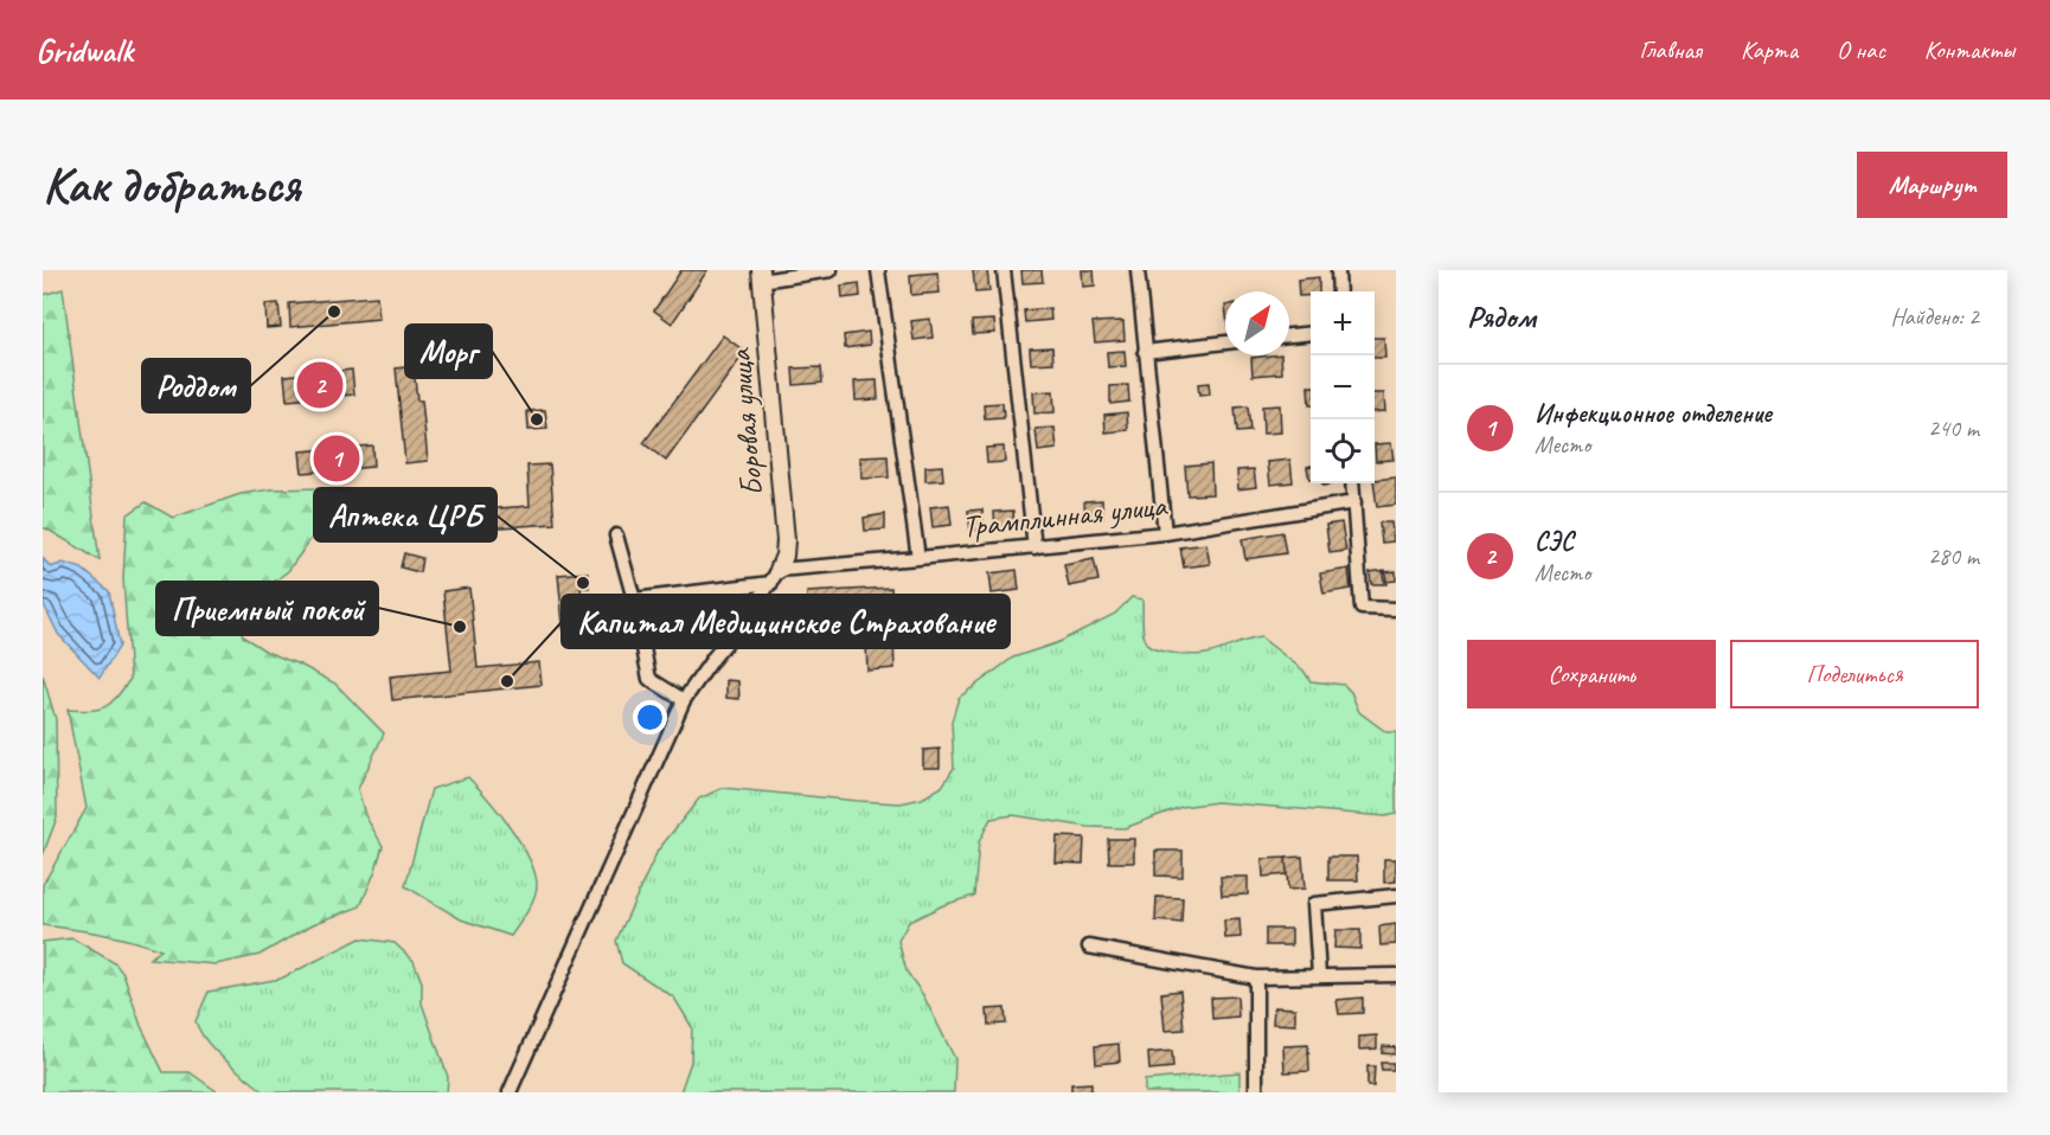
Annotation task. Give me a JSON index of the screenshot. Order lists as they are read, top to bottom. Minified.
{"streets":{"street":["Боровая улица","Трамплинная улица"]},"crossings":[["Боровая улица","Трамплинная улица"]],"places":["Роддом","Морг","Аптека ЦРБ","Приемный покой","Капитал Медицинское Страхование"],"north":"top right","page":{"header":"Gridwalk","nav":["Главная","Карта","О нас","Контакты"],"buttons":["Маршрут",["Сохранить","Поделиться"]],"title":"Как добраться","heading":["Рядом","Найдено: 2"],"map_buttons":["+","−"],"pins":["2","1"],"list":[{"mark":"1","name":"Инфекционное отделение","note":"Место","value":"240 m"},{"mark":"2","name":"СЭС","note":"Место","value":"280 m"}]}}
